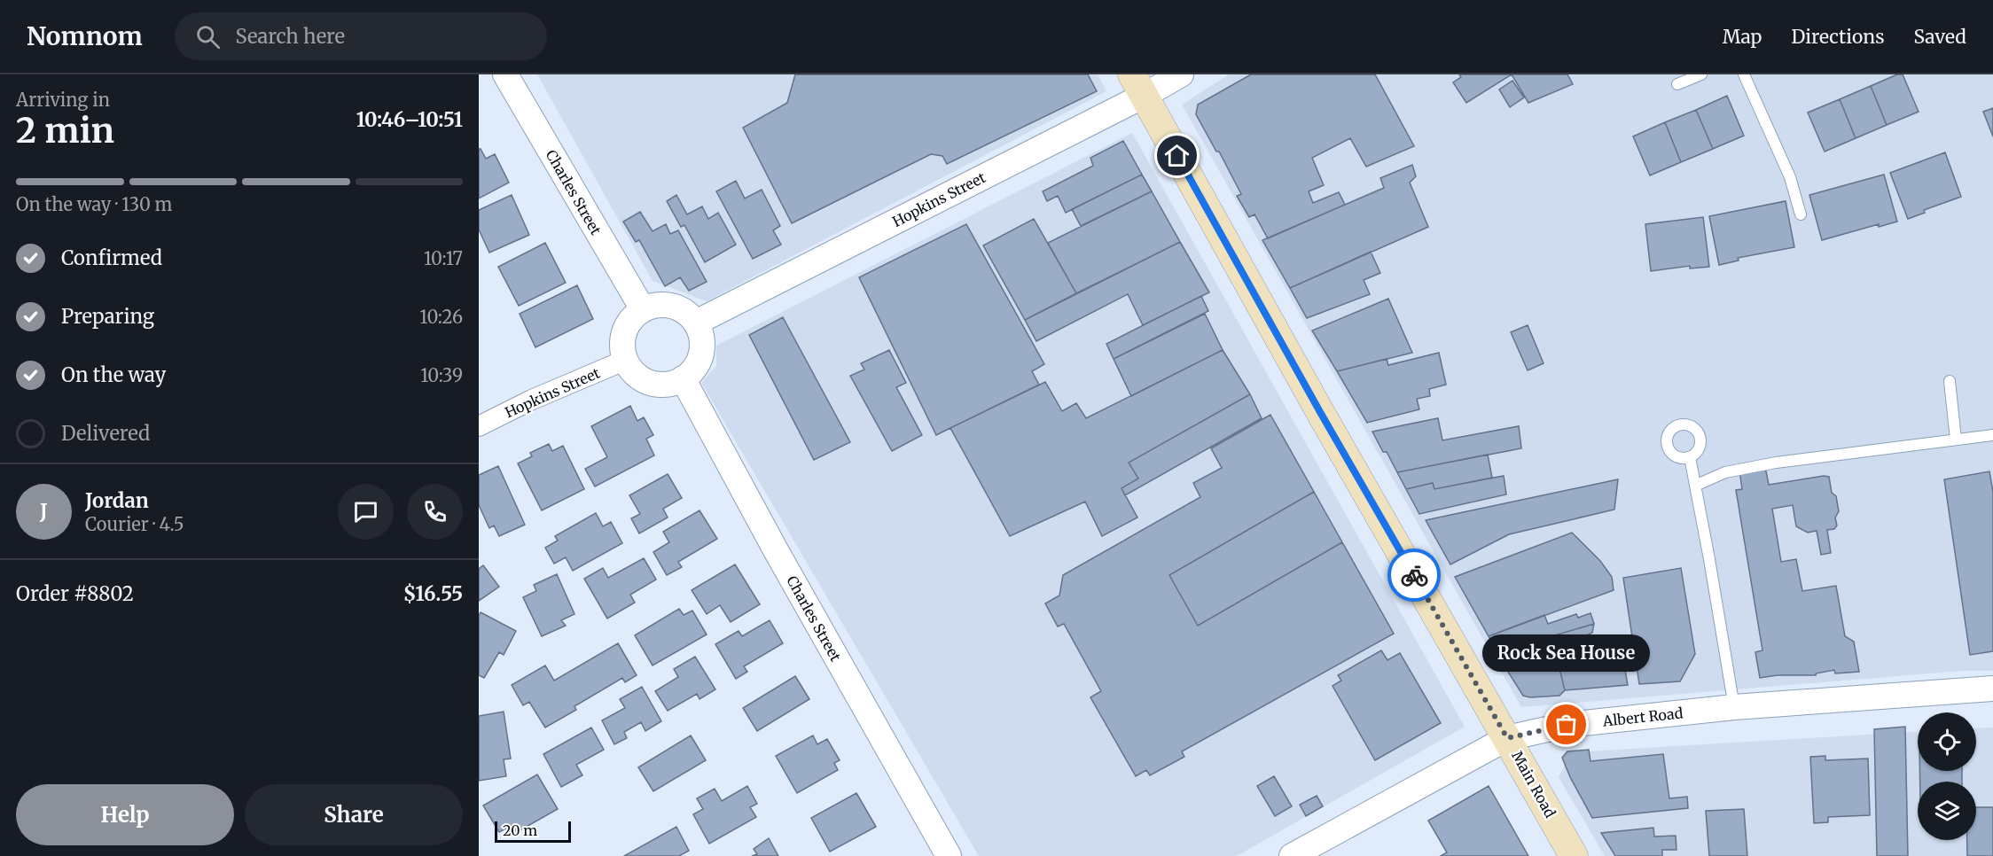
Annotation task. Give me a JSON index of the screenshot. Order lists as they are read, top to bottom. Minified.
{"streets":{"main road":["Main Road"],"street":["Charles Street","Hopkins Street","Albert Road"]},"crossings":[["Charles Street","Hopkins Street"],["Hopkins Street","Main Road"],["Albert Road","Main Road"]],"places":["Rock Sea House"],"scale_bar":"20 m","page":{"header":"Nomnom","search":"Search here","nav":["Map","Directions","Saved"],"heading":["2 min","Arriving in","10:46–10:51"],"panel":["Jordan","Courier · 4.5","Order #8802","$16.55"],"bar":"On the way · 130 m","list":[["Confirmed","10:17"],["Preparing","10:26"],["On the way","10:39"],"Delivered"],"round":"J","bubble":"Rock Sea House","buttons":["Help","Share"],"scale":"20 m"}}
